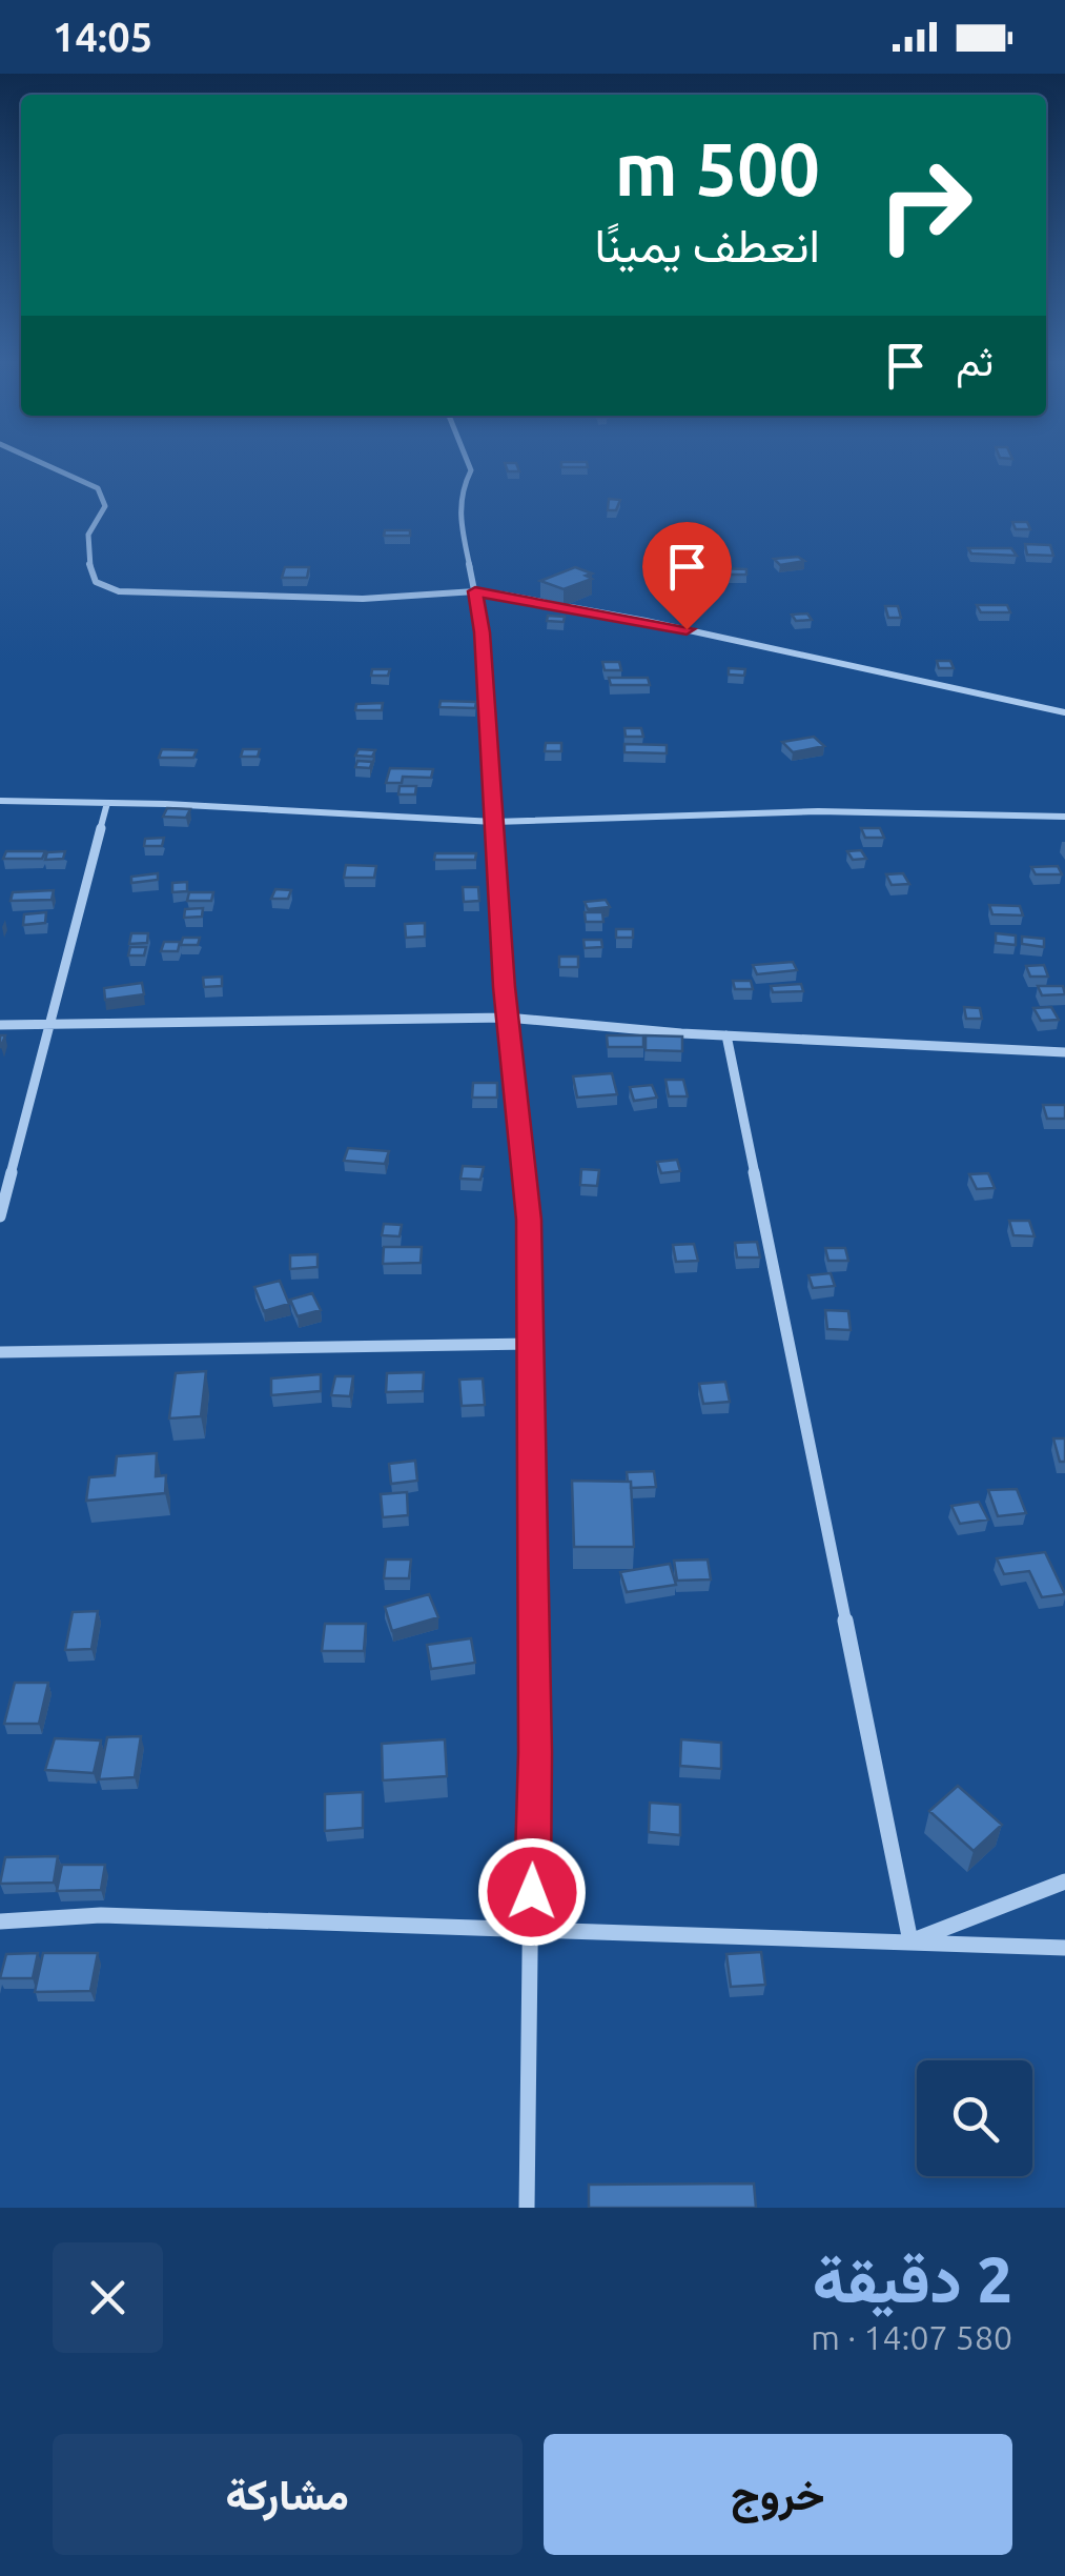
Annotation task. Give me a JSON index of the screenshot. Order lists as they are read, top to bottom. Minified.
{"page":{"status":"14:05","turn":["500 m","انعطف يمينًا"],"then":"ثم","heading":["2 دقيقة","580 m · 14:07"],"buttons":["خروج","مشاركة"]}}
